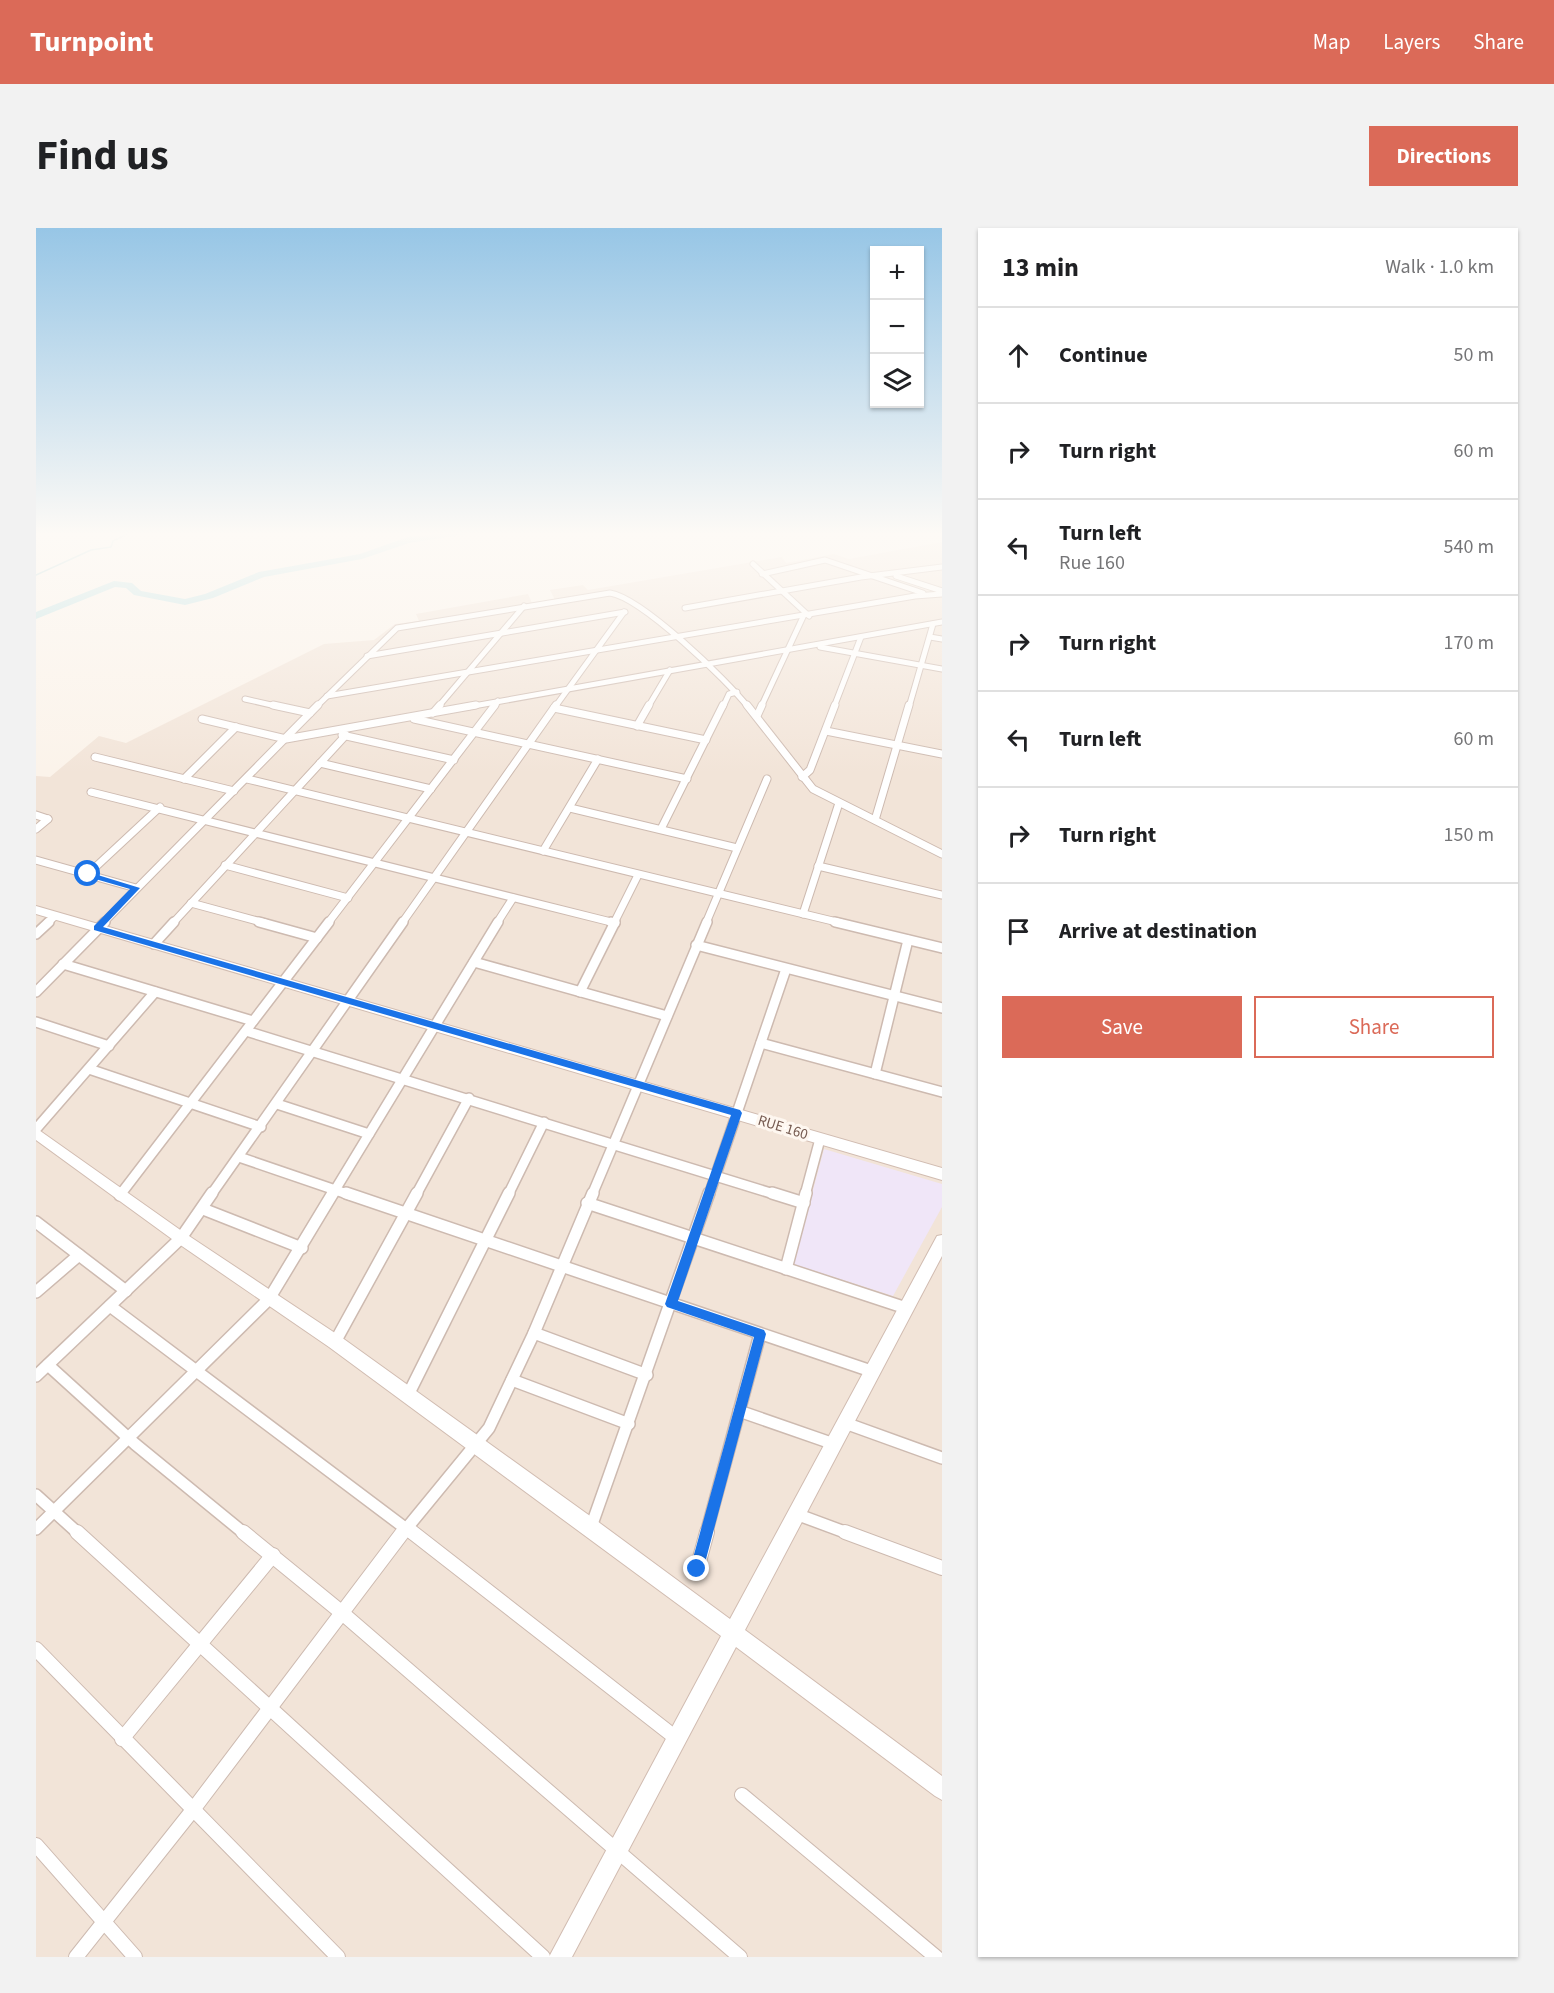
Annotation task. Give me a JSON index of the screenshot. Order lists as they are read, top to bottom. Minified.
{"streets":{"street":["RUE 160"]},"page":{"header":"Turnpoint","nav":["Map","Layers","Share"],"title":"Find us","buttons":["Directions",["Save","Share"]],"heading":["13 min","Walk · 1.0 km"],"map_buttons":["+","−"],"list":[["Continue","50 m"],["Turn right","60 m"],["Turn left","Rue 160","540 m"],["Turn right","170 m"],["Turn left","60 m"],["Turn right","150 m"],"Arrive at destination"]}}
